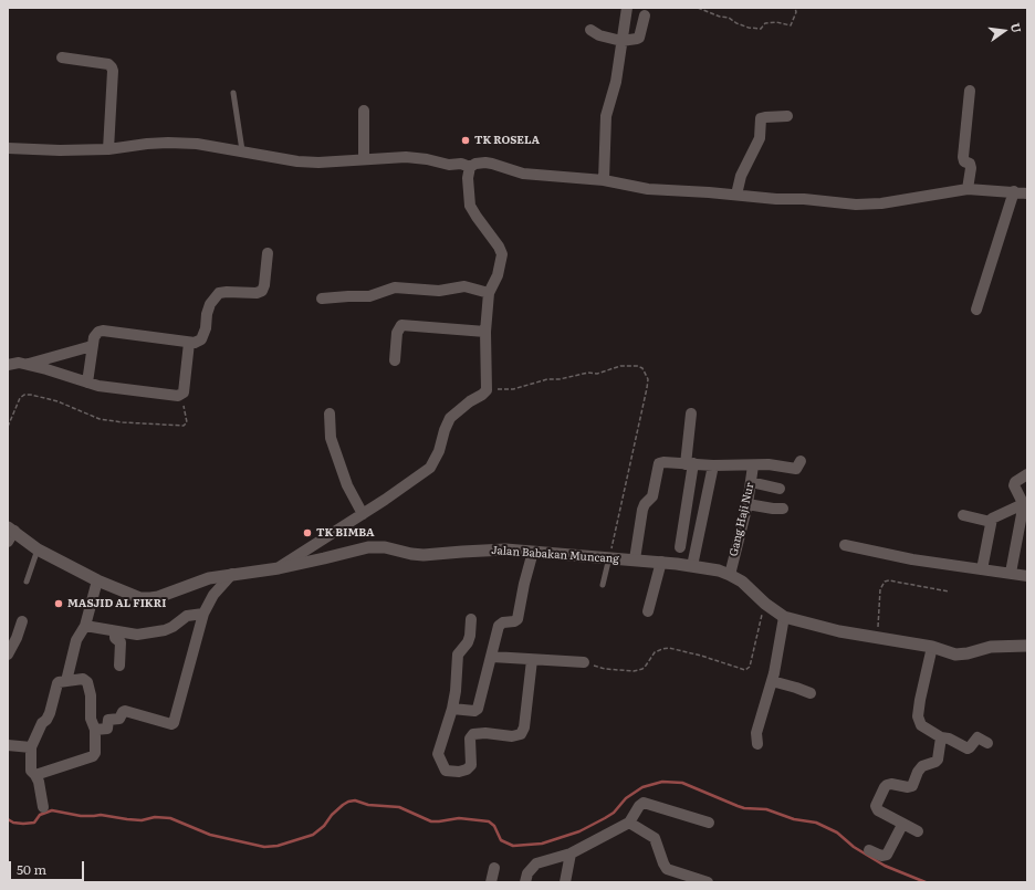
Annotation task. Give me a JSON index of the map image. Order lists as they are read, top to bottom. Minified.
{"streets":{"street":["Gang Haji Nur","Jalan Babakan Muncang"]},"crossings":[["Gang Haji Nur","Jalan Babakan Muncang"]],"places":["TK ROSELA","TK BIMBA","MASJID AL FIKRI"],"scale_bar":"50 m","north":"right"}
